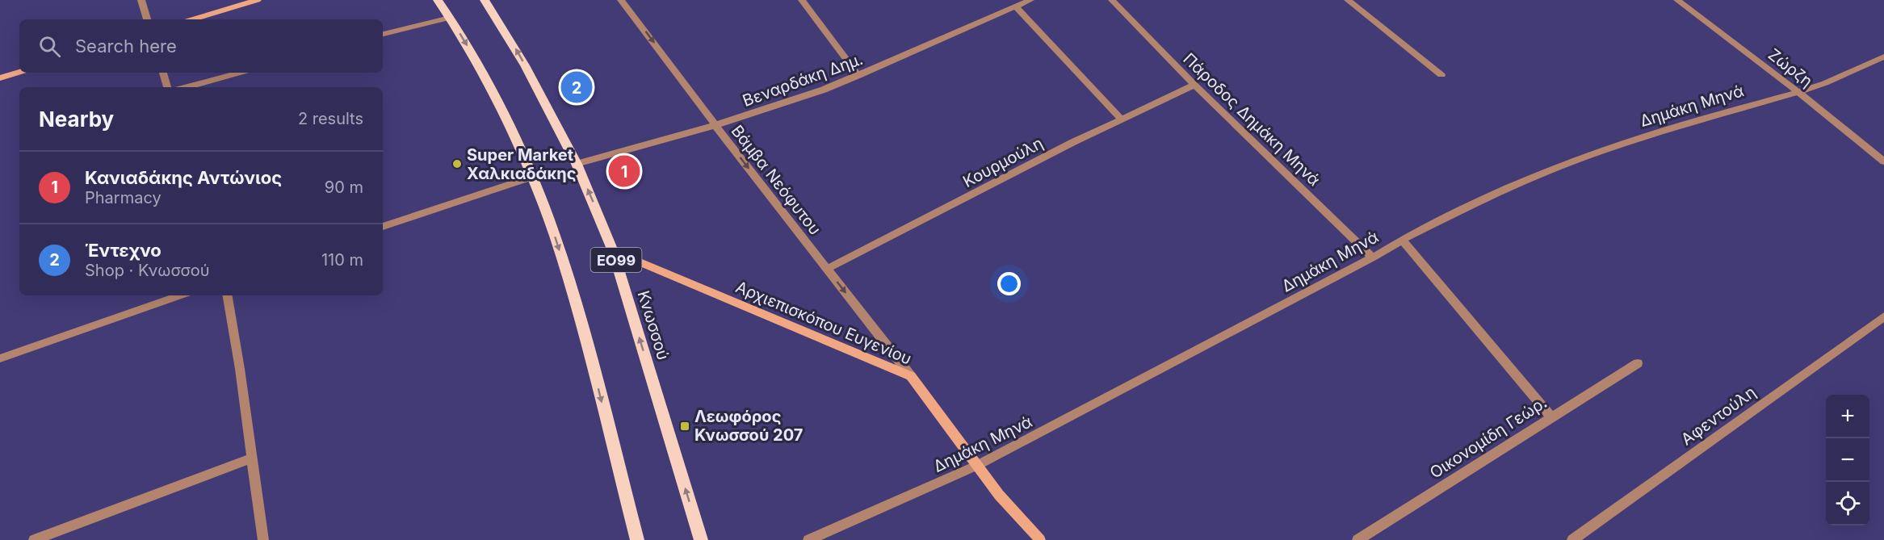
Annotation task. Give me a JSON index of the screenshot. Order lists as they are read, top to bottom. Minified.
{"streets":{"main road":["ΕΟ99","Κνωσσού"],"street":["Ζώρζη","Βεναρδάκη Δημ.","Δημάκη Μηνά","Πάροδος Δημάκη Μηνά","Κουρμούλη","Βάμβα Νεόφυτου","Αρχιεπισκόπου Ευγενίου","Αφεντούλη","Οικονομίδη Γεώρ."]},"crossings":[["Ζώρζη","Δημάκη Μηνά"],["Βεναρδάκη Δημ.","Βάμβα Νεόφυτου"],["Βεναρδάκη Δημ.","Κνωσσού"],["Δημάκη Μηνά","Πάροδος Δημάκη Μηνά"],["Δημάκη Μηνά","Αρχιεπισκόπου Ευγενίου"],["Πάροδος Δημάκη Μηνά","Κουρμούλη"],["Κουρμούλη","Βάμβα Νεόφυτου"],["Βάμβα Νεόφυτου","Αρχιεπισκόπου Ευγενίου"],["Αρχιεπισκόπου Ευγενίου","Κνωσσού"]],"one_way":["Βάμβα Νεόφυτου"],"places":{"other":["Super Market Χαλκιαδάκης"],"transit":["Λεωφόρος Κνωσσού 207"]},"page":{"search":"Search here","pins":["2","1"],"heading":["Nearby","2 results"],"list":[{"mark":"1","name":"Κανιαδάκης Αντώνιος","note":"Pharmacy","value":"90 m"},{"mark":"2","name":"Έντεχνο","note":"Shop · Κνωσσού","value":"110 m"}],"map_buttons":["+","−"]}}
